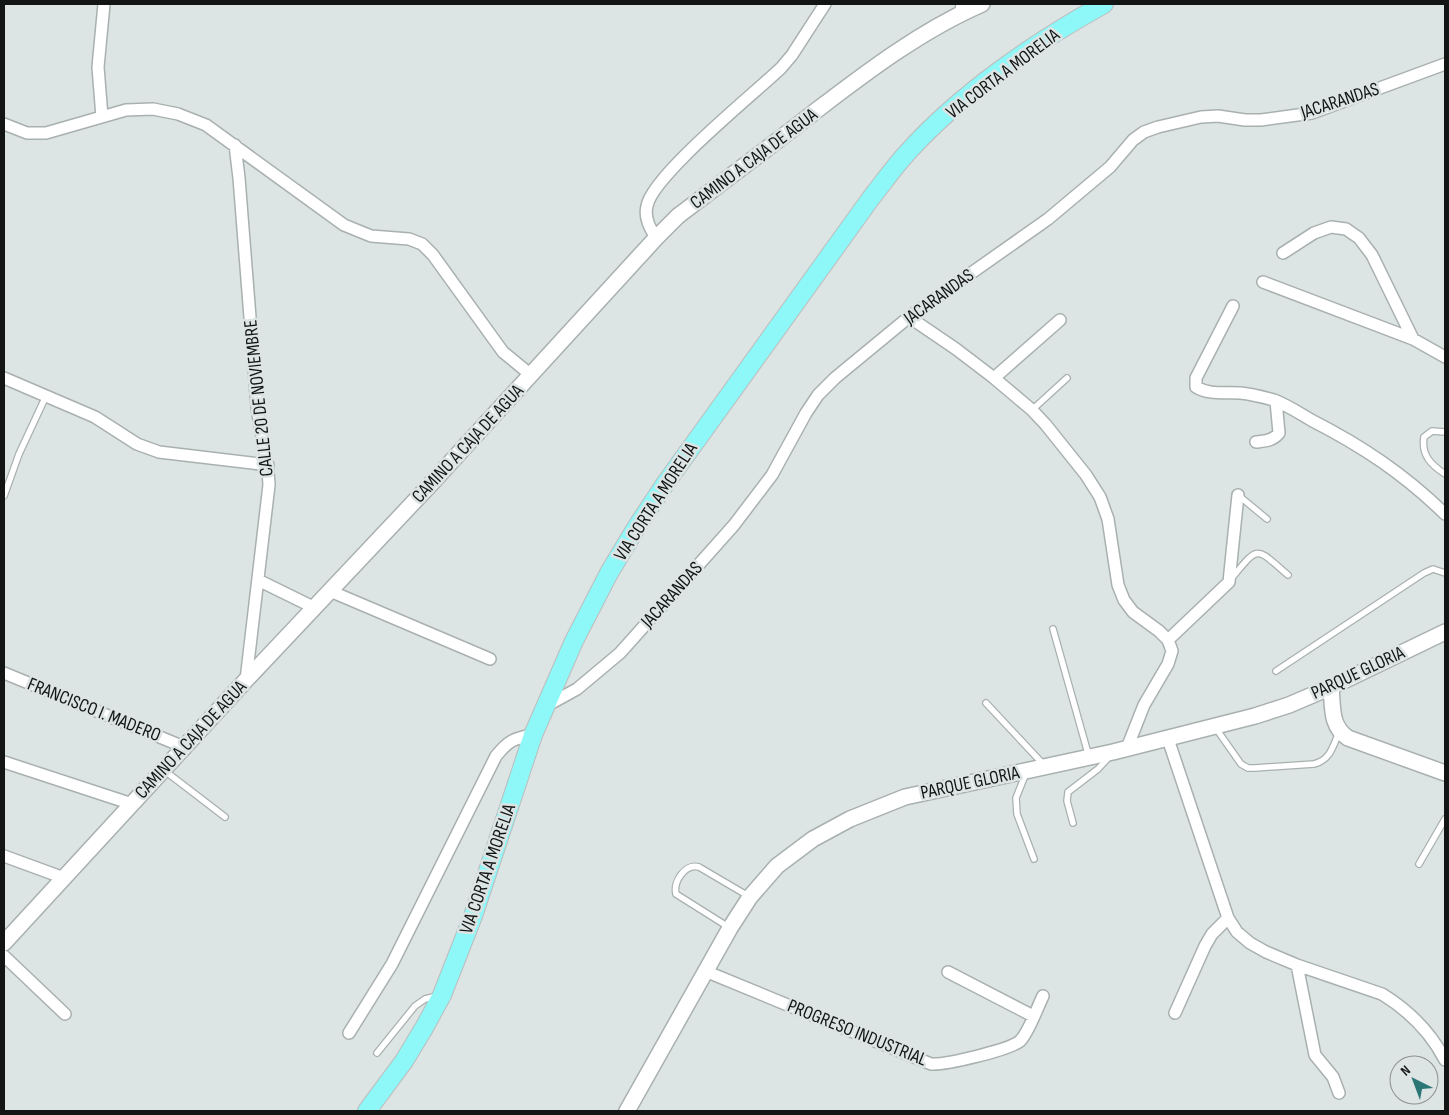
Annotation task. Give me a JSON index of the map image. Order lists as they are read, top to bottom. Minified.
{"streets":{"main road":["VIA CORTA A MORELIA","CAMINO A CAJA DE AGUA","PARQUE GLORIA"],"street":["JACARANDAS","CALLE 20 DE NOVIEMBRE","FRANCISCO I. MADERO","PROGRESO INDUSTRIAL"]},"crossings":[["VIA CORTA A MORELIA","JACARANDAS"],["CAMINO A CAJA DE AGUA","CALLE 20 DE NOVIEMBRE"],["CAMINO A CAJA DE AGUA","FRANCISCO I. MADERO"],["PARQUE GLORIA","PROGRESO INDUSTRIAL"]],"north":"top left"}
